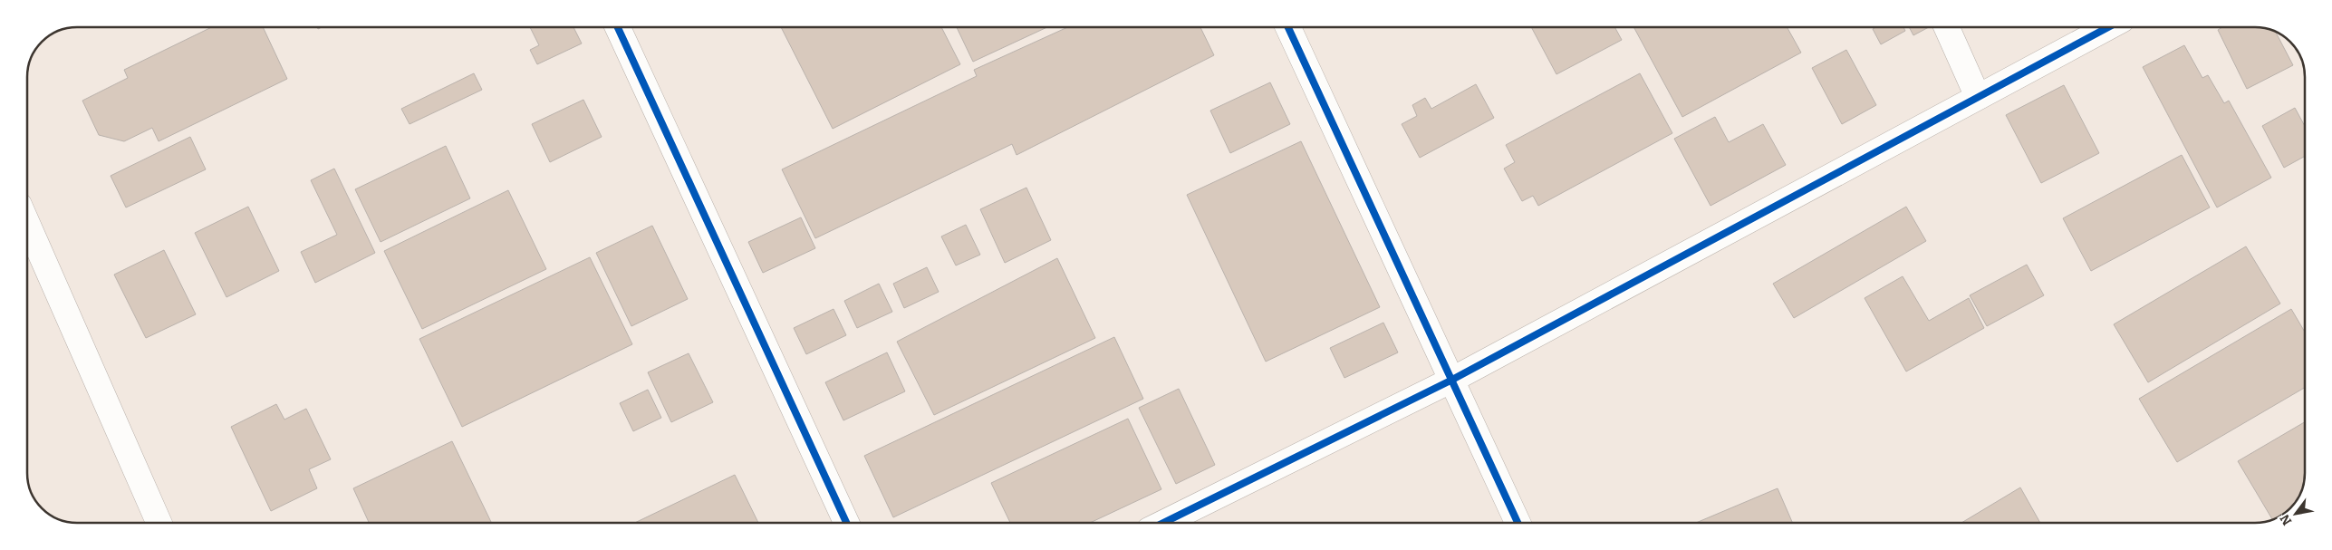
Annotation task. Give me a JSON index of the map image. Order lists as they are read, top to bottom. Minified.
{"north":"bottom left"}
